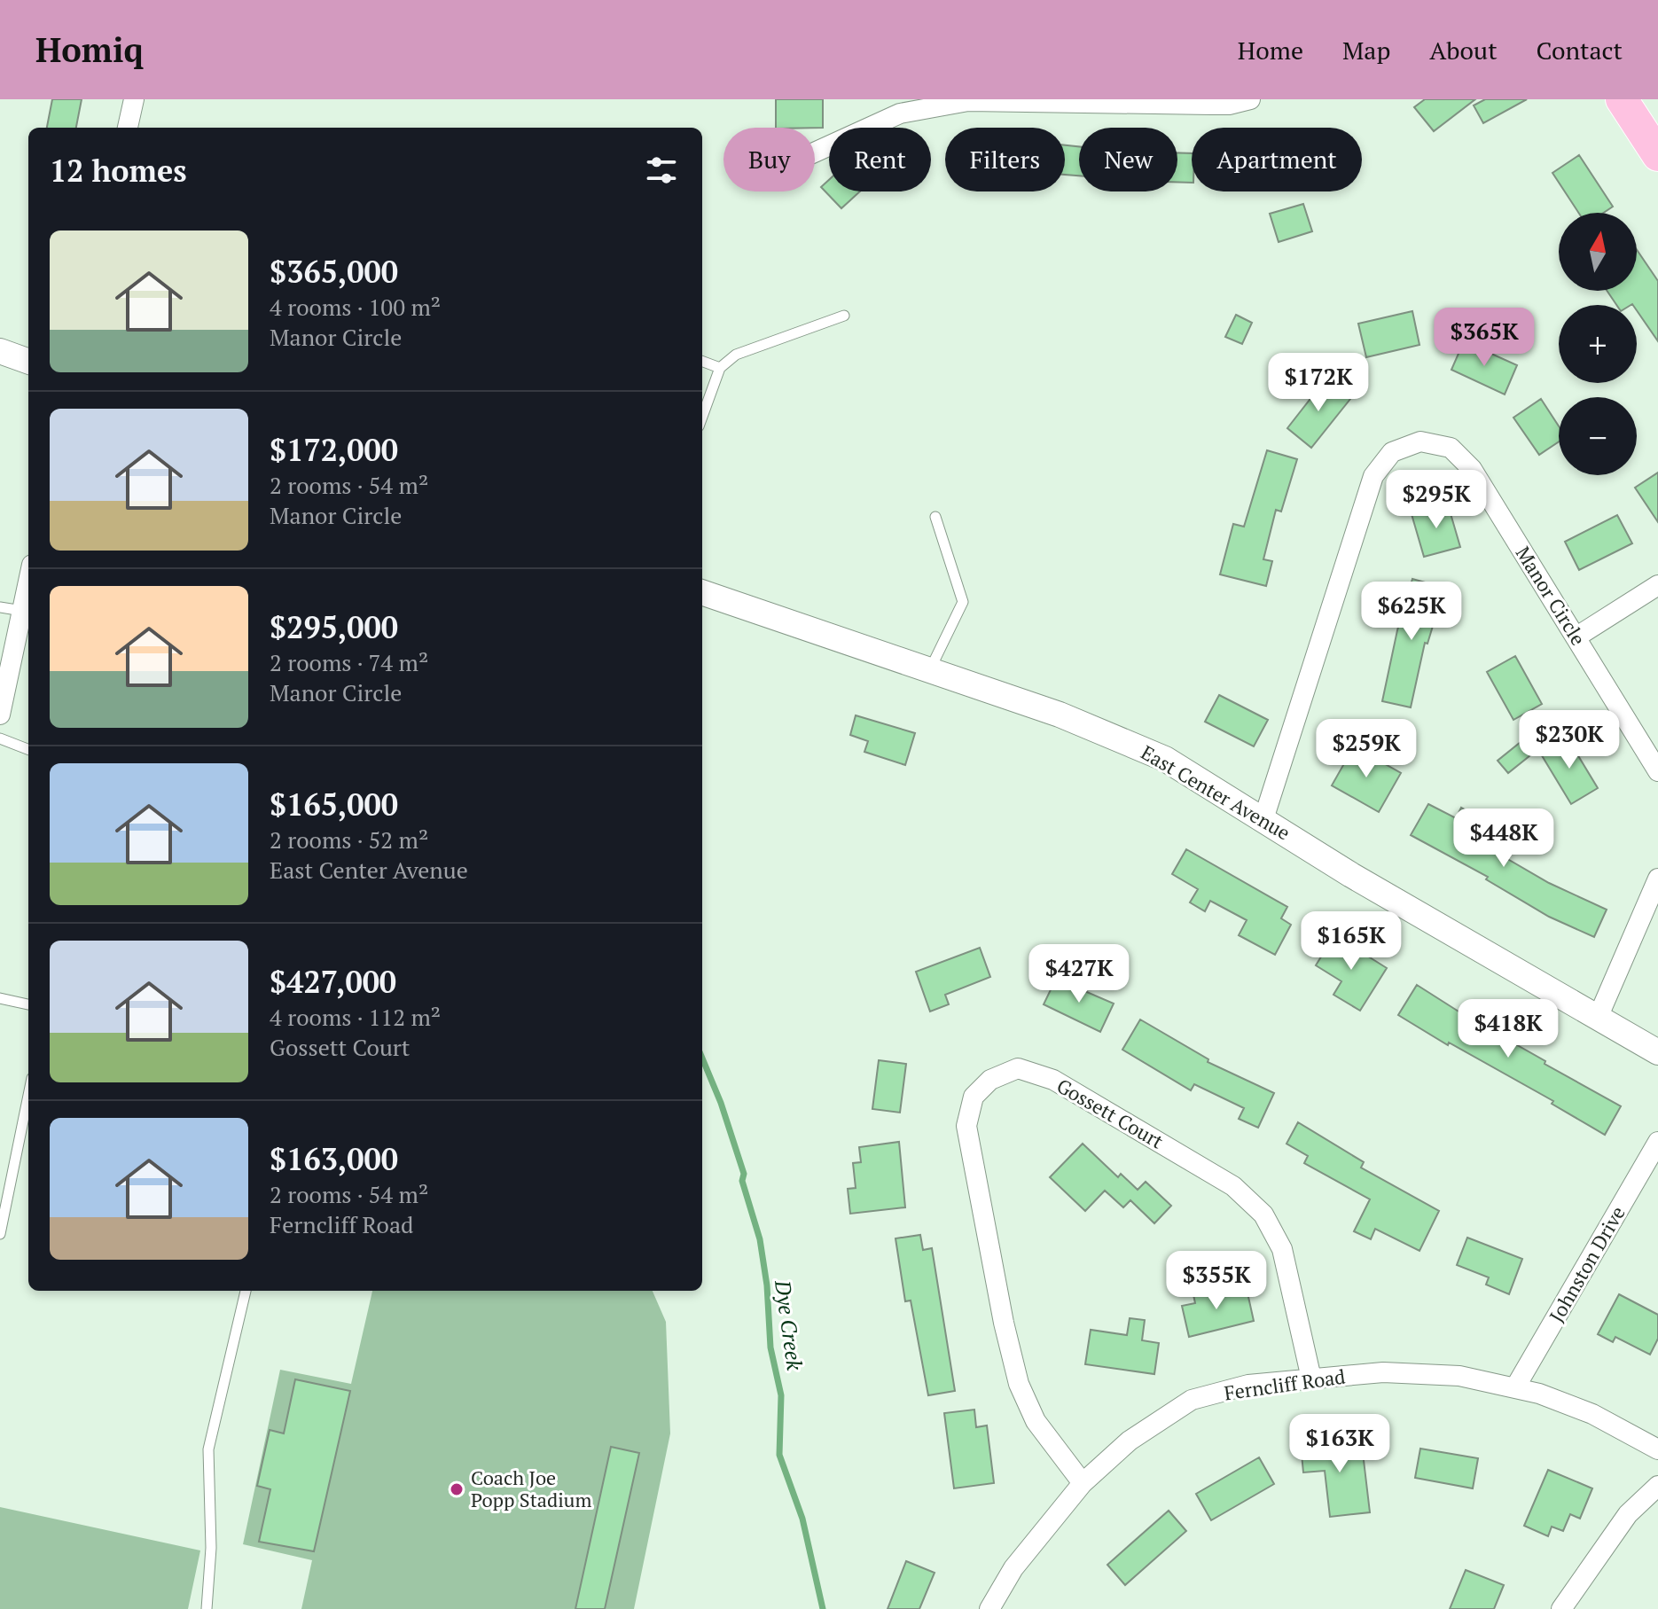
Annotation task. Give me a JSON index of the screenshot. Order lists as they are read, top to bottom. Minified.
{"streets":{"street":["Manor Circle","East Center Avenue","Gossett Court","Johnston Drive","Ferncliff Road"]},"crossings":[["Manor Circle","East Center Avenue"],["Gossett Court","Ferncliff Road"],["Johnston Drive","Ferncliff Road"]],"water":["Dye Creek"],"places":["Coach Joe Popp Stadium"],"north":"top","page":{"header":"Homiq","nav":["Home","Map","About","Contact"],"chip":["Buy","Rent","Filters","New","Apartment"],"heading":"12 homes","map_buttons":["+","−"],"list":[{"name":"$365,000","note":"4 rooms · 100 m² · Manor Circle"},{"name":"$172,000","note":"2 rooms · 54 m² · Manor Circle"},{"name":"$295,000","note":"2 rooms · 74 m² · Manor Circle"},{"name":"$165,000","note":"2 rooms · 52 m² · East Center Avenue"},{"name":"$427,000","note":"4 rooms · 112 m² · Gossett Court"},{"name":"$163,000","note":"2 rooms · 54 m² · Ferncliff Road"}],"price":["$365K","$172K","$295K","$625K","$230K","$259K","$448K","$165K","$427K","$418K","$355K","$163K"]}}
